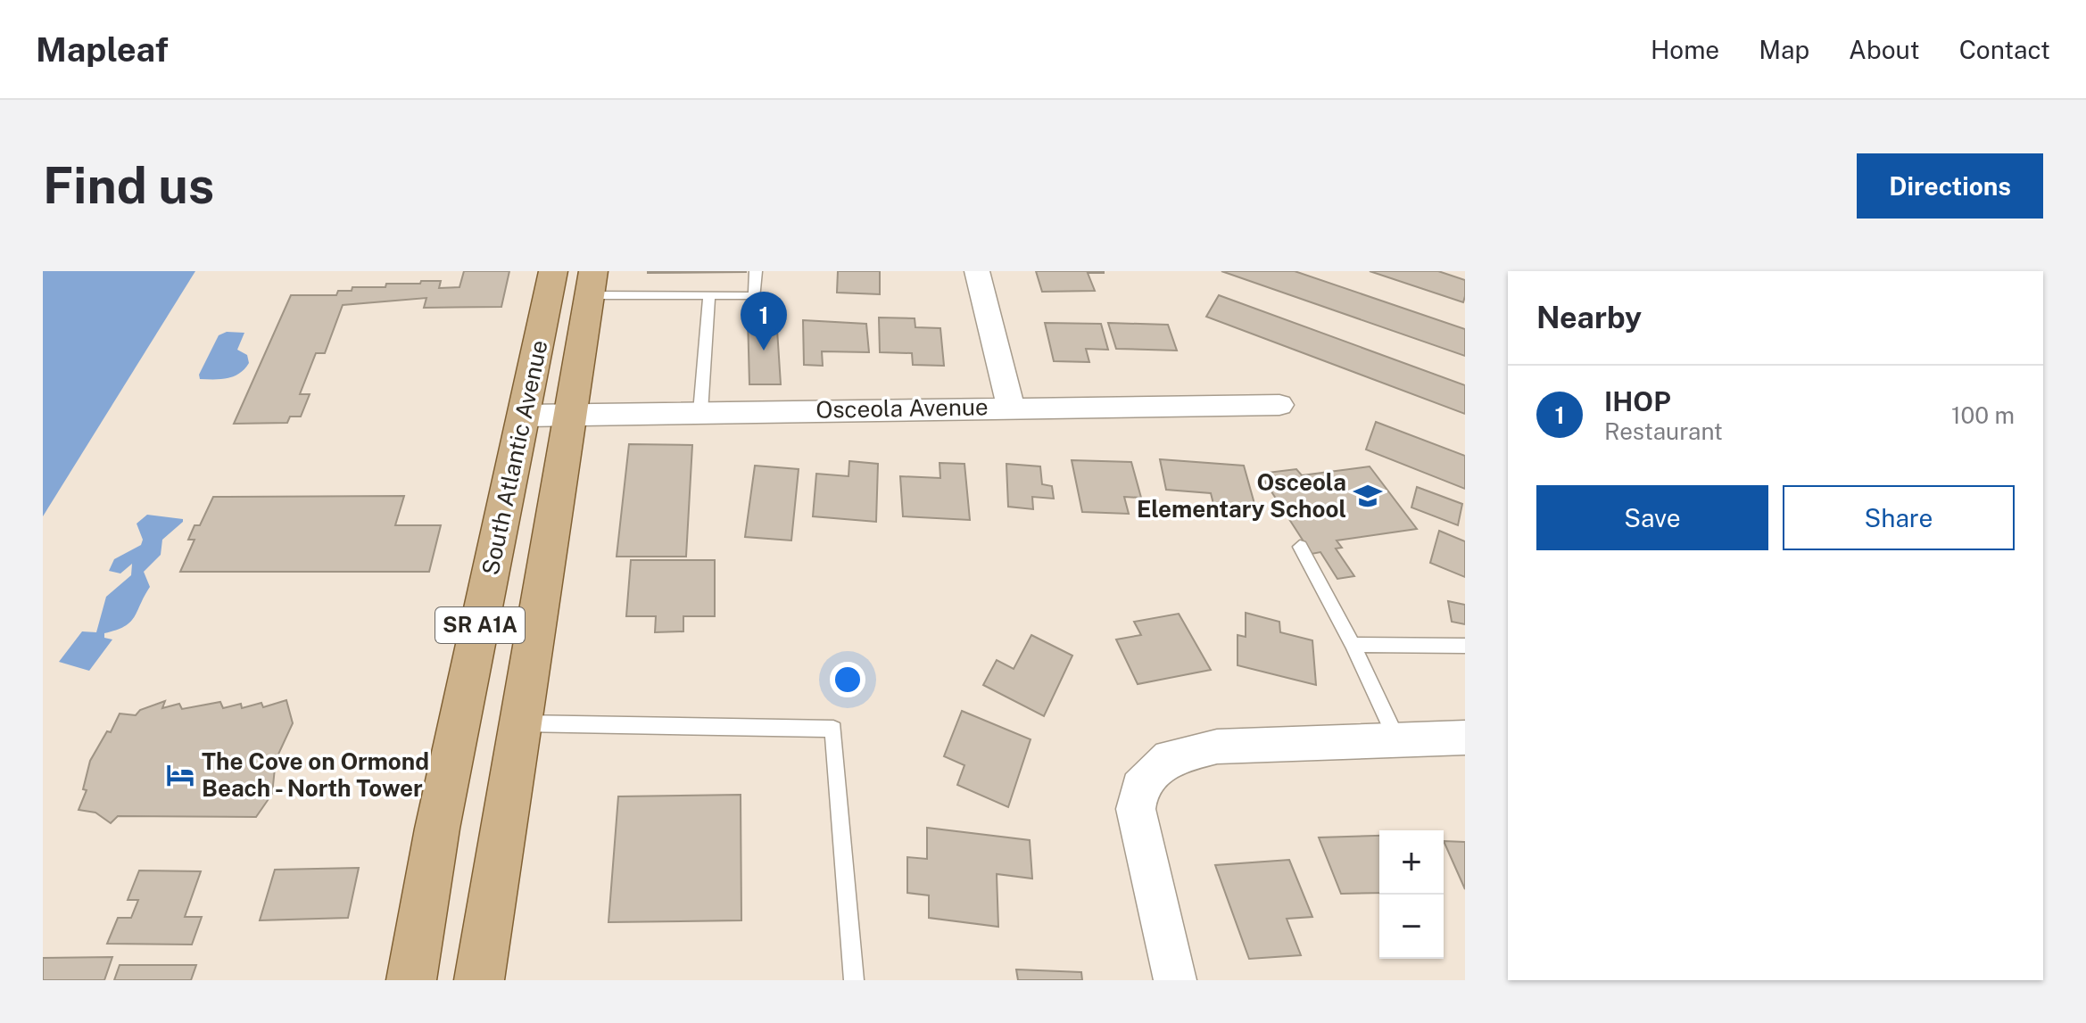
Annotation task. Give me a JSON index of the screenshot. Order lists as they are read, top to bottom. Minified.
{"streets":{"main road":["South Atlantic Avenue","SR A1A"],"street":["Osceola Avenue"]},"crossings":[["Osceola Avenue","South Atlantic Avenue"]],"places":{"school or university":["Osceola Elementary School"],"hotel":["The Cove on Ormond Beach - North Tower"]},"page":{"header":"Mapleaf","nav":["Home","Map","About","Contact"],"buttons":["Directions",["Save","Share"]],"title":"Find us","heading":"Nearby","pins":"1","list":[{"mark":"1","name":"IHOP","note":"Restaurant","value":"100 m"}],"map_buttons":["+","−"]}}
